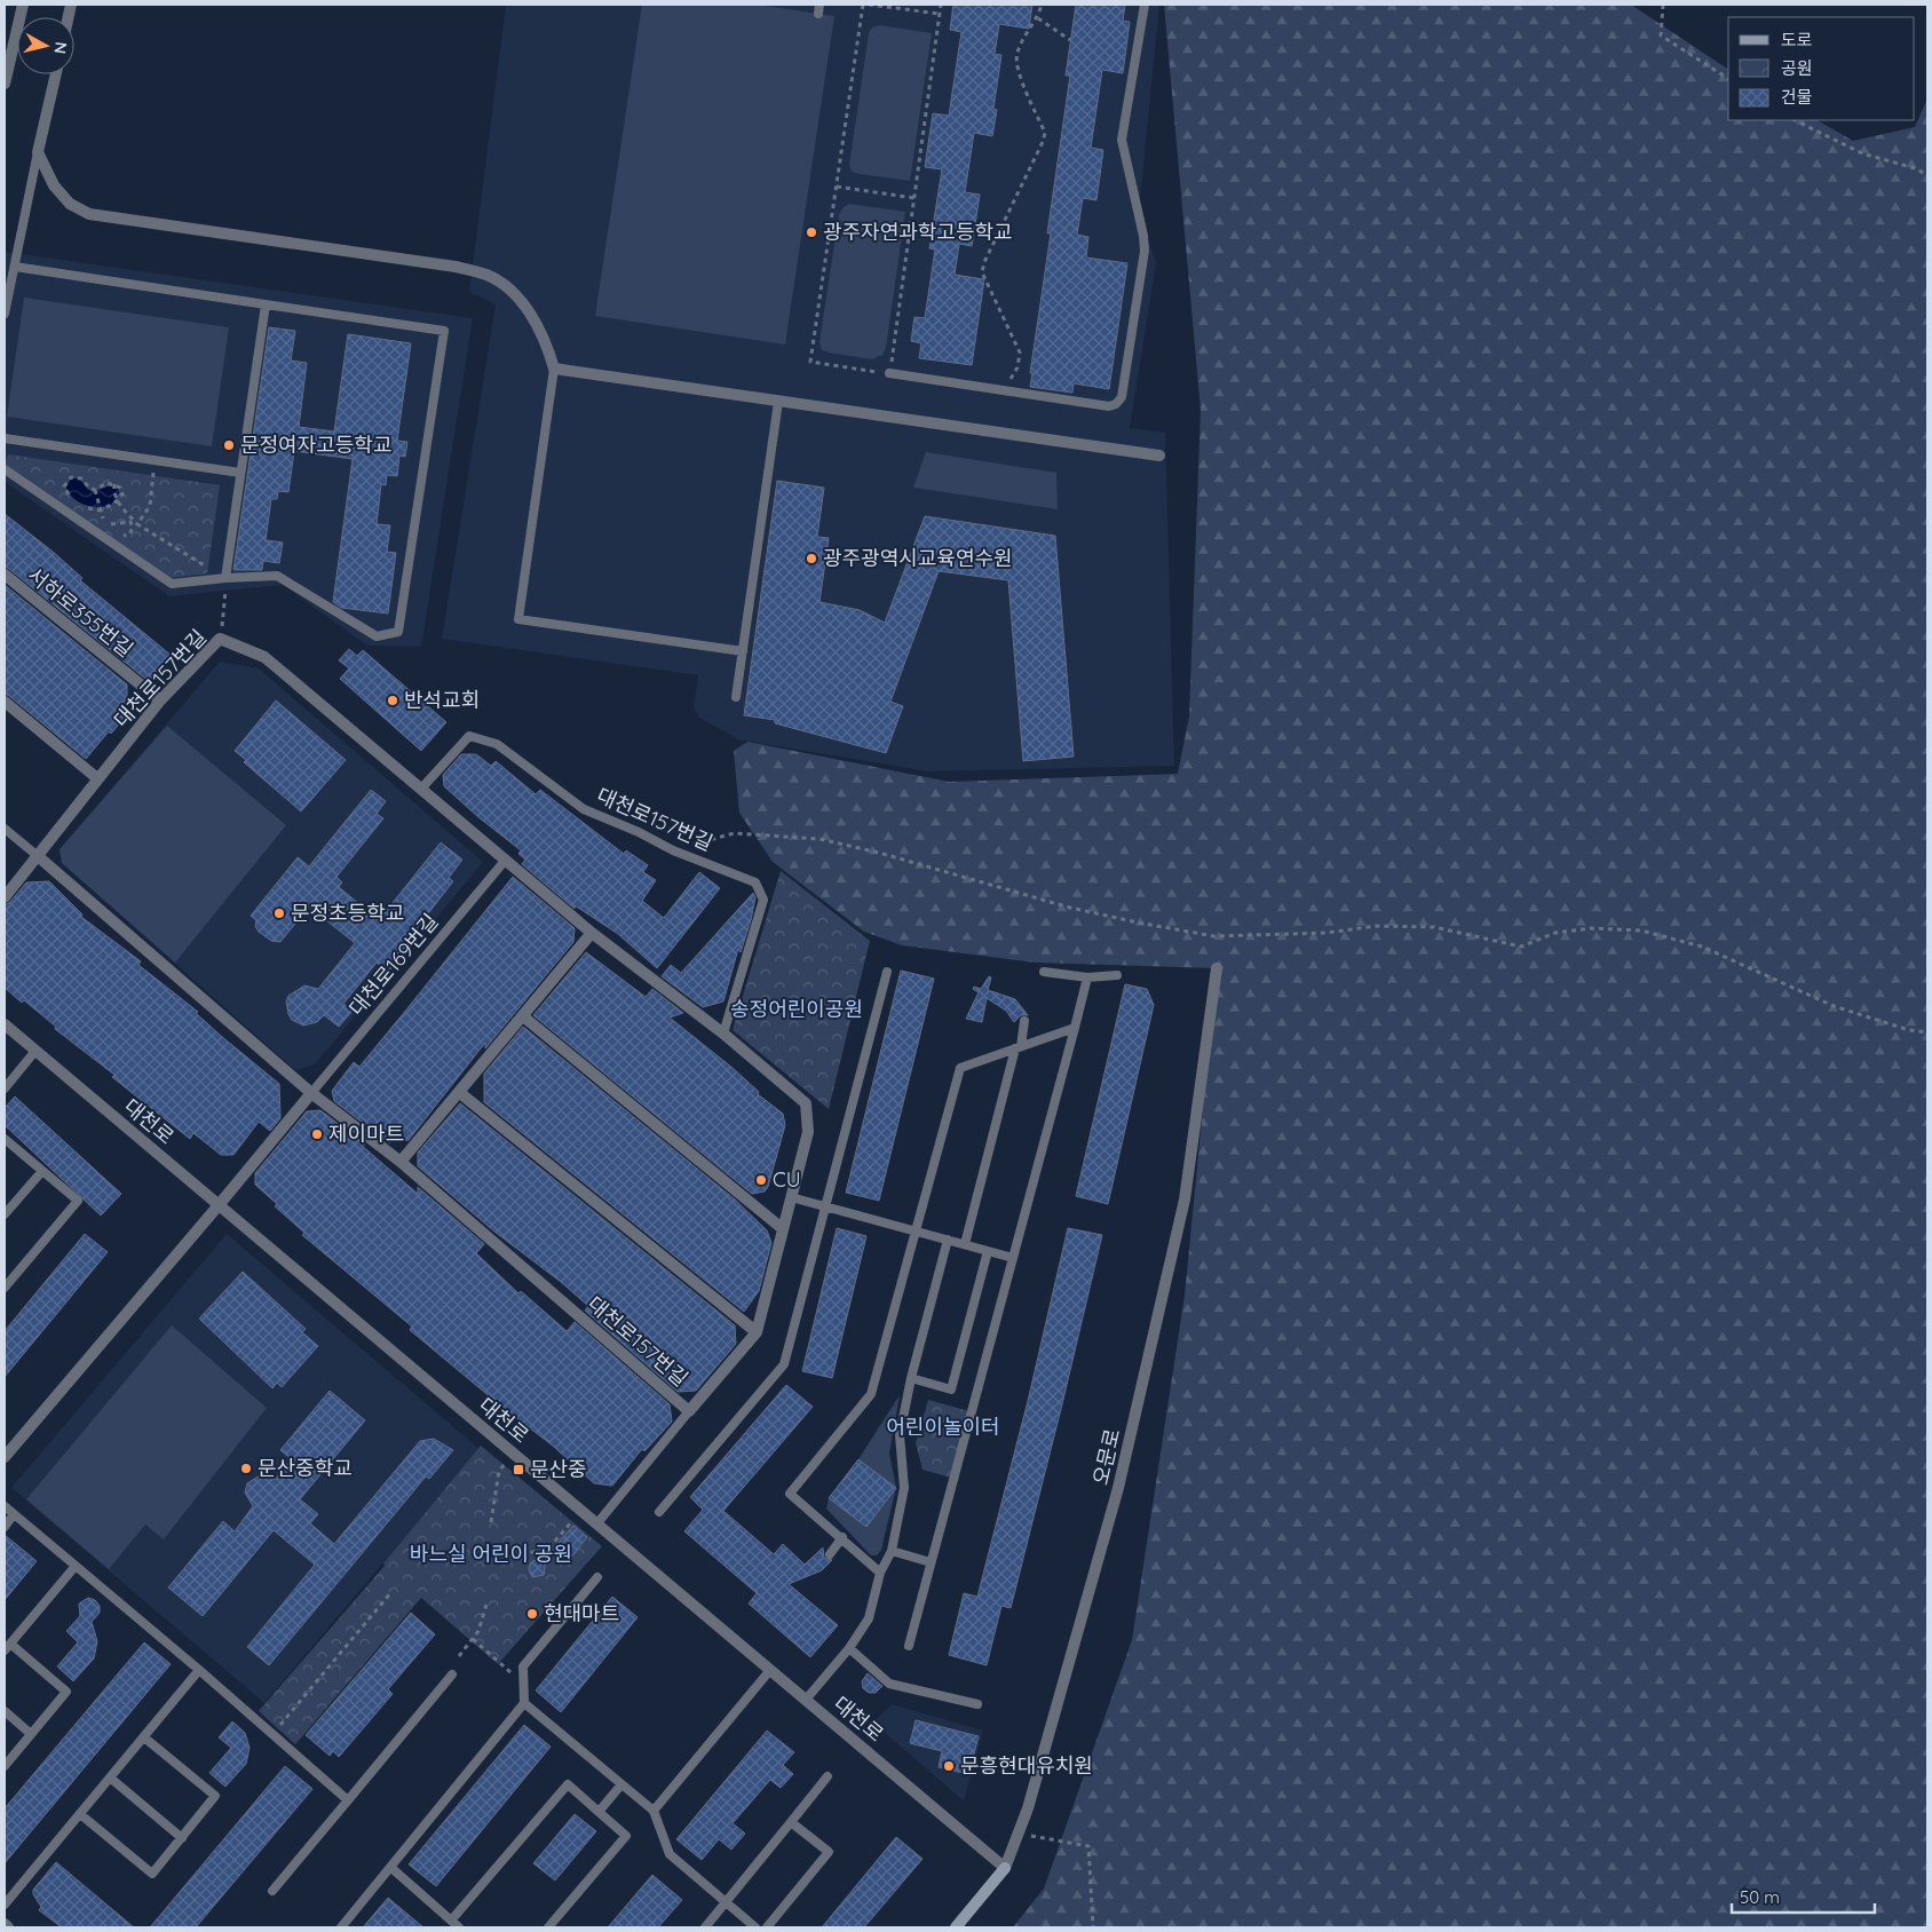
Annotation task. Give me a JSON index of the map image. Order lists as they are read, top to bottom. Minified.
{"streets":{"main road":["오문로"],"street":["서하로355번길","대천로157번길","대천로169번길","대천로"]},"crossings":[["서하로355번길","대천로157번길"],["대천로157번길","대천로169번길"],["대천로169번길","대천로"],["대천로","오문로"]],"parks":["송정어린이공원","어린이놀이터","바느실 어린이 공원"],"places":{"other":["광주자연과학고등학교","문정여자고등학교","광주광역시교육연수원","반석교회","문정초등학교","제이마트","CU","문산중학교","현대마트","문흥현대유치원"],"transit":["문산중"]},"legend":["도로","공원","건물"],"scale_bar":"50 m","north":"right"}
